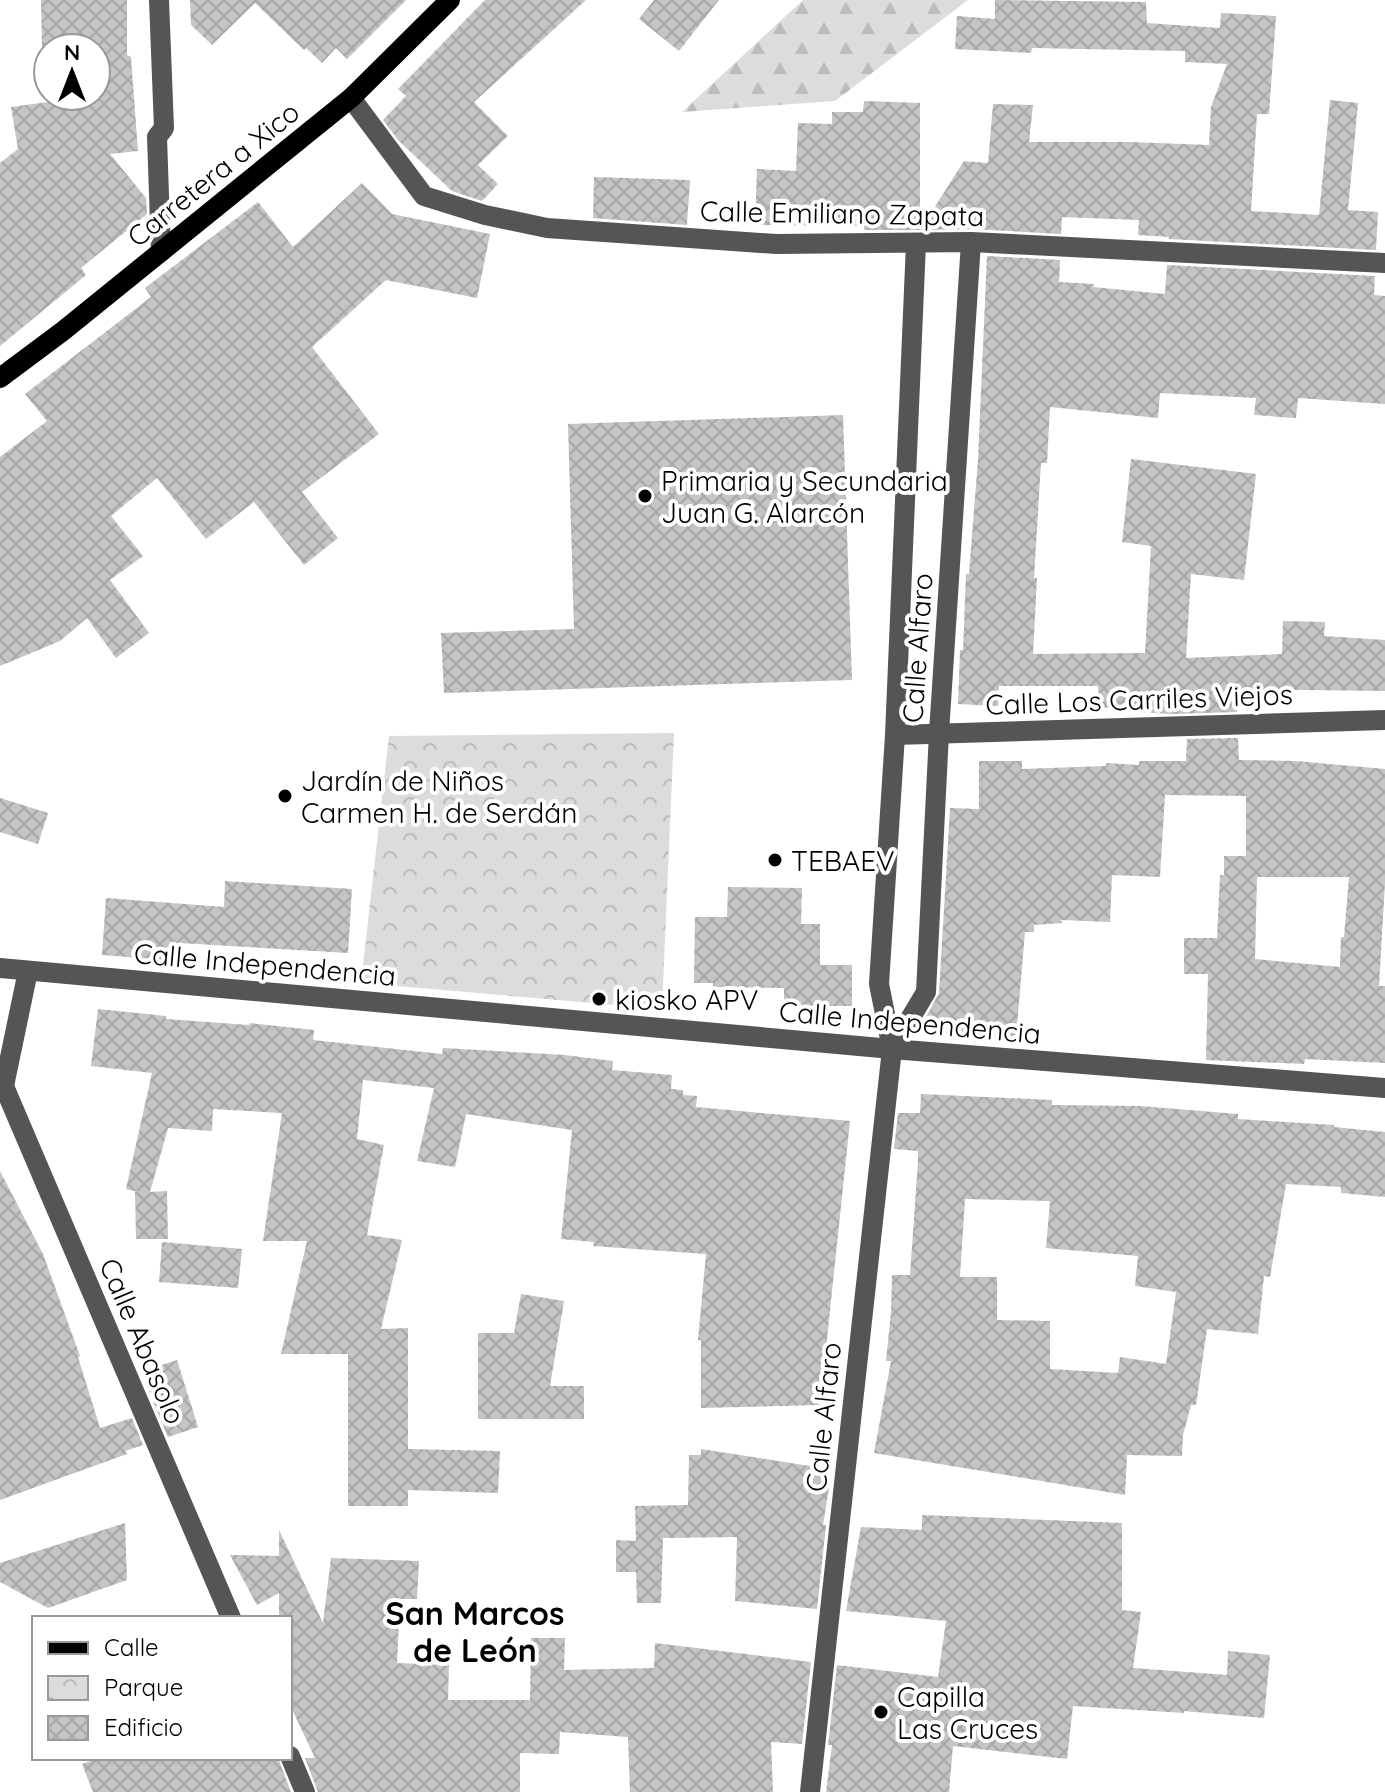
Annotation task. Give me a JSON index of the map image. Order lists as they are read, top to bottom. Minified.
{"streets":{"main road":["Carretera a Xico"],"street":["Calle Emiliano Zapata","Calle Alfaro","Calle Los Carriles Viejos","Calle Independencia","Calle Abasolo"]},"crossings":[["Carretera a Xico","Calle Emiliano Zapata"],["Calle Emiliano Zapata","Calle Alfaro"],["Calle Alfaro","Calle Los Carriles Viejos"],["Calle Alfaro","Calle Independencia"],["Calle Independencia","Calle Abasolo"]],"districts":["San Marcos de León"],"places":["Primaria y Secundaria Juan G. Alarcón","Jardín de Niños Carmen H. de Serdán","TEBAEV","kiosko APV","Capilla Las Cruces"],"legend":["Calle","Parque","Edificio"],"north":"top"}
